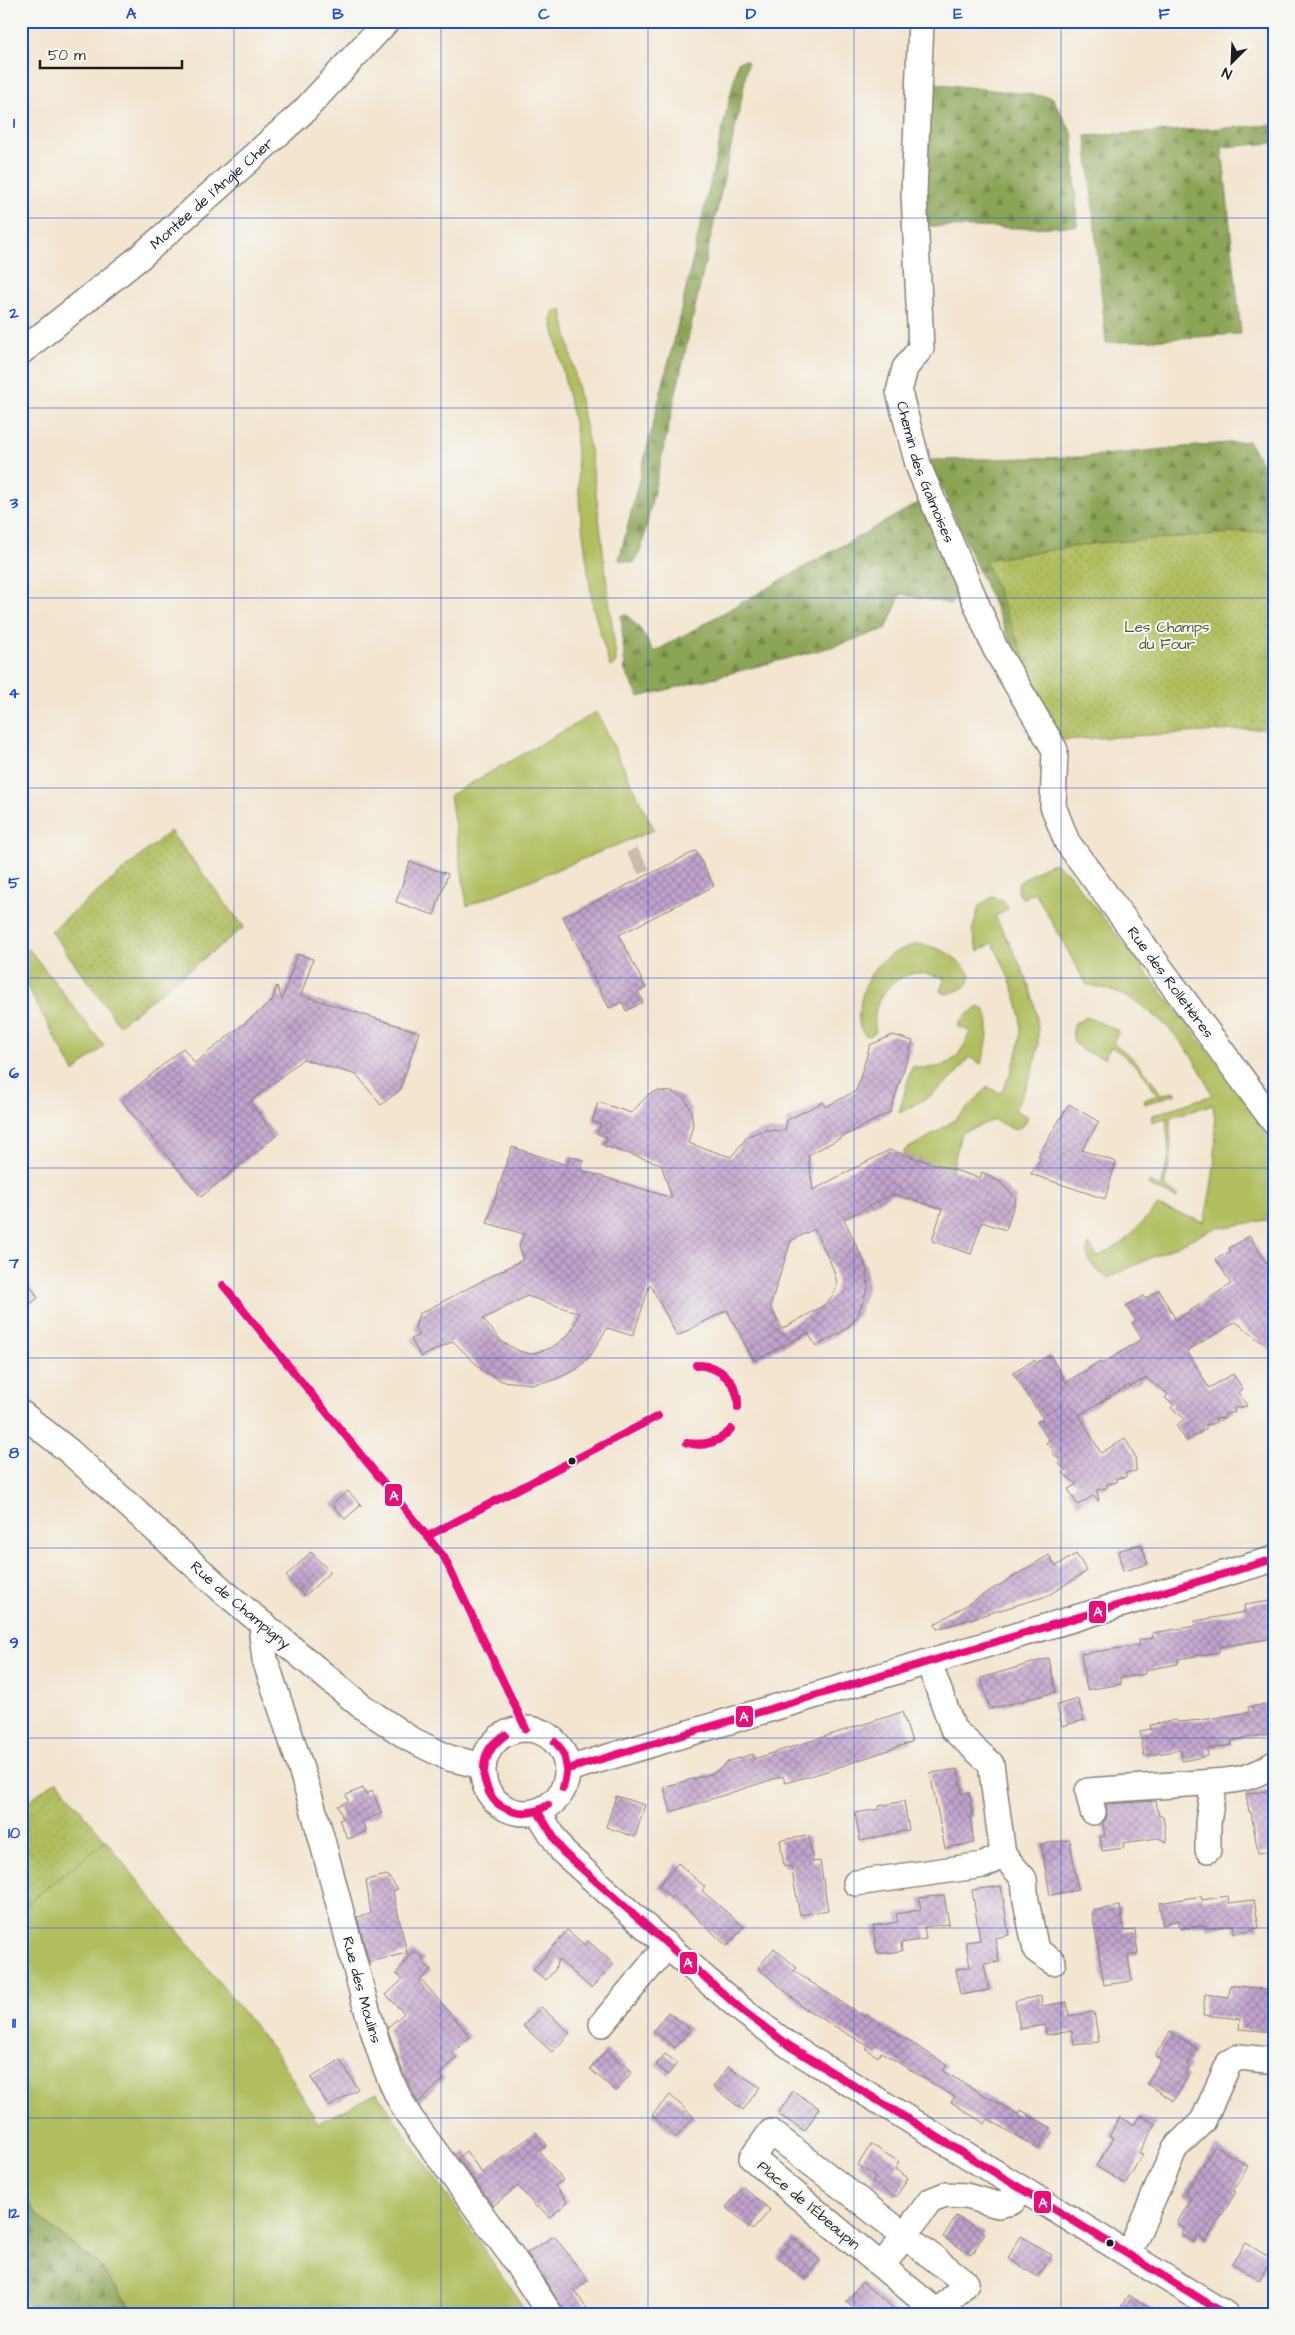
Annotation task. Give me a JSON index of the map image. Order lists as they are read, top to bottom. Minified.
{"streets":{"street":["Montée de l'Angle Cher","Chemin des Galmoises","Rue des Rolletières","Rue de Champigny","Rue des Moulins","Place de l'Ébeaupin"]},"crossings":[["Chemin des Galmoises","Rue des Rolletières"],["Rue de Champigny","Rue des Moulins"]],"parks":["Les Champs du Four"],"lines":["transit line A"],"scale_bar":"50 m","north":"bottom left","grid":{"columns":["A","B","C","D","E","F"],"rows":["1","2","3","4","5","6","7","8","9","10","11","12"]}}
